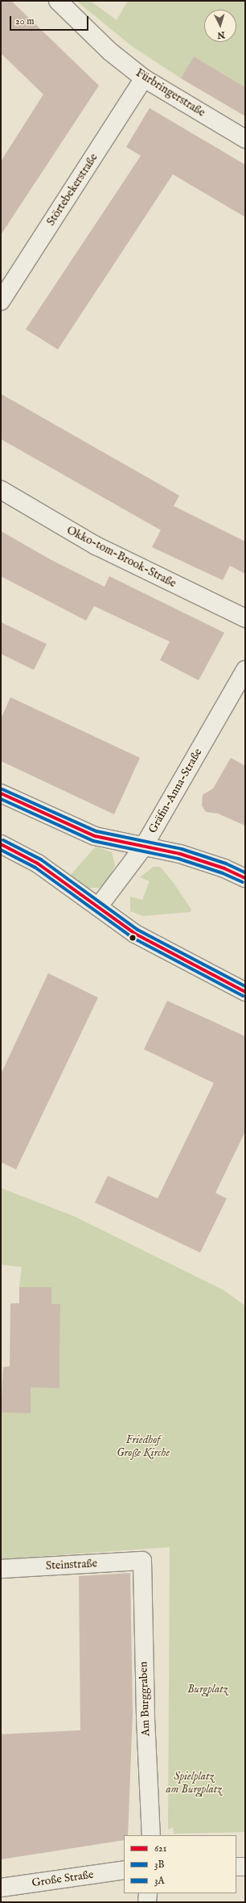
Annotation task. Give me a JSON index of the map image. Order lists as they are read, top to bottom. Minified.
{"streets":{"street":["Fürbringerstraße","Störtebekerstraße","Okko-tom-Brook-Straße","Gräfin-Anna-Straße","Steinstraße","Am Burggraben","Große Straße"]},"crossings":[["Fürbringerstraße","Störtebekerstraße"],["Steinstraße","Am Burggraben"]],"parks":["Friedhof Große Kirche","Burgplatz","Spielplatz am Burgplatz"],"lines":["transit line 3A","transit line 621","transit line 3B"],"legend":["621","3B","3A"],"scale_bar":"20 m","north":"bottom"}
